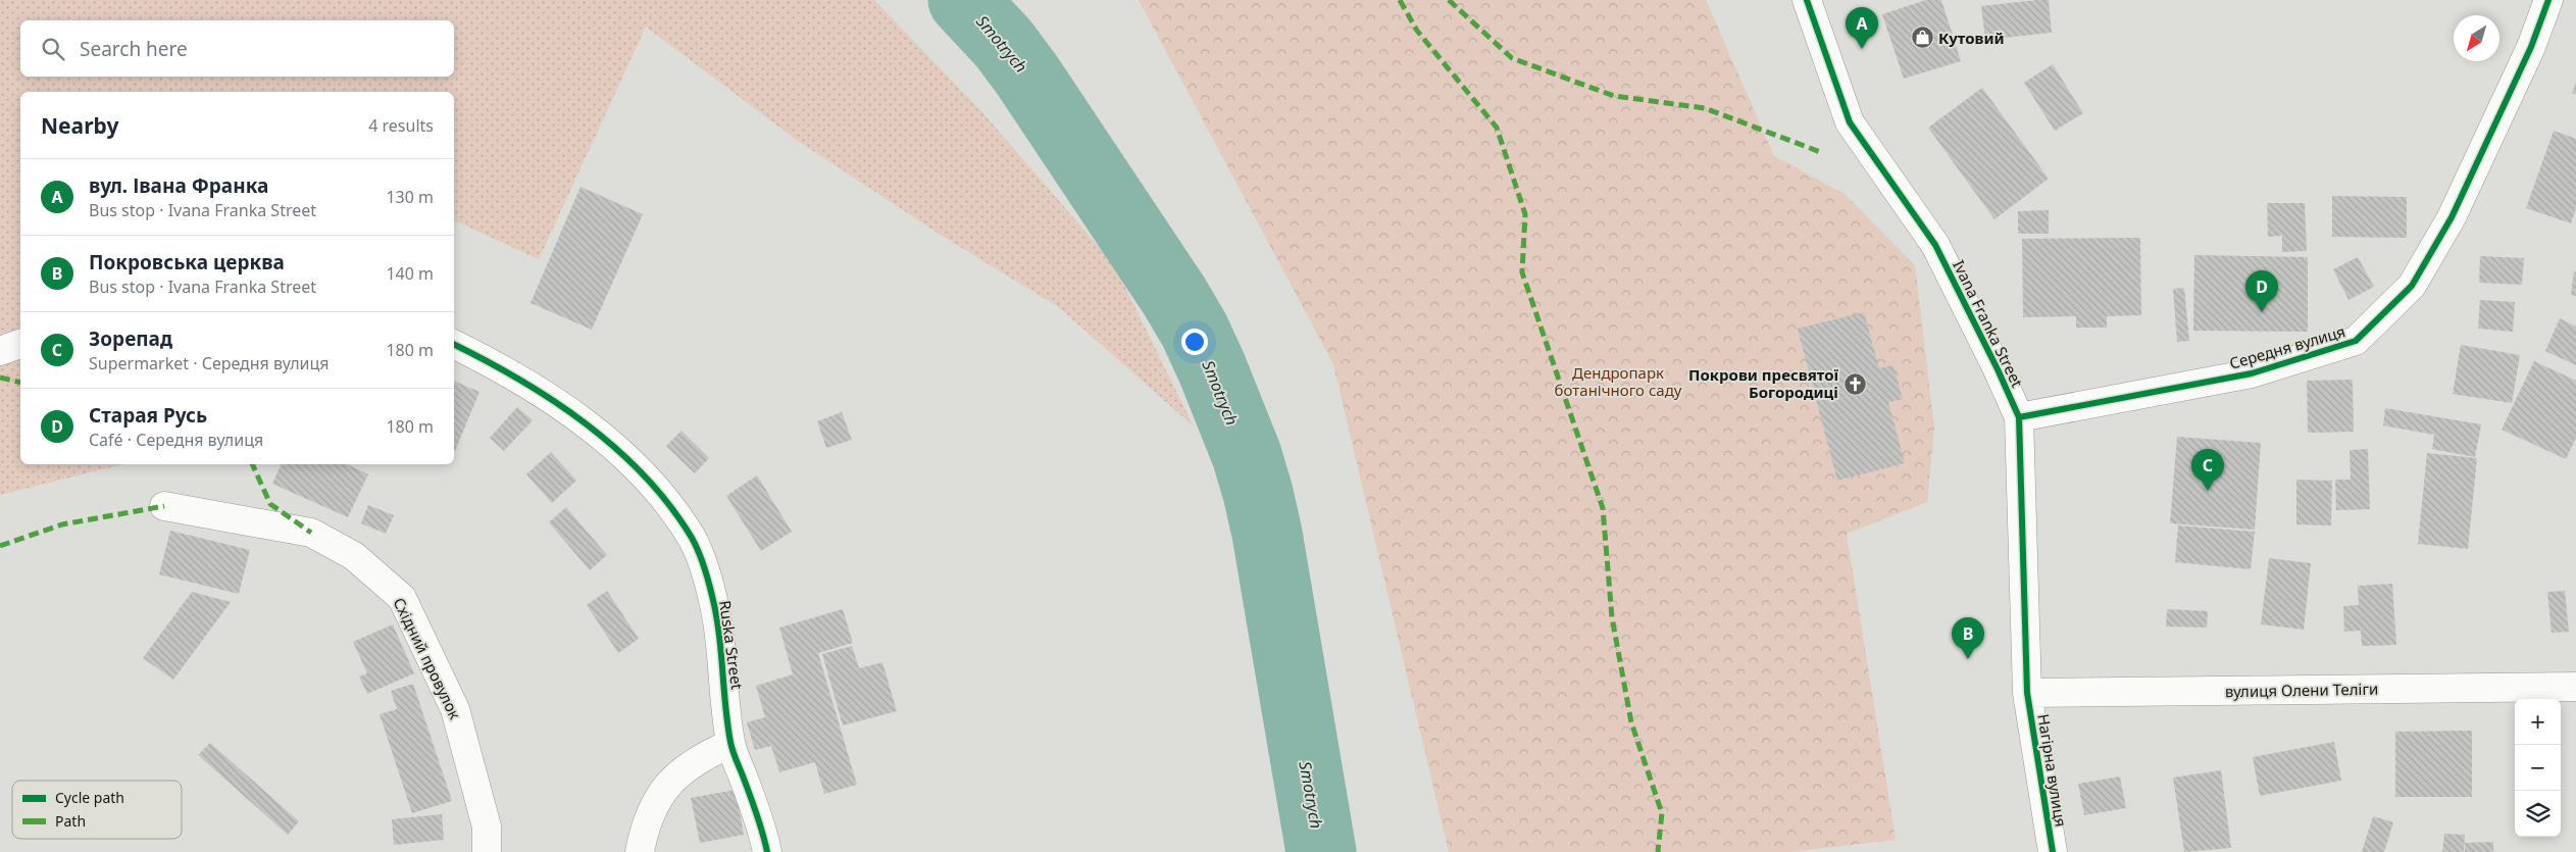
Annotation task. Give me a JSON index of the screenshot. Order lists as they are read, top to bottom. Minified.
{"streets":{"street":["Ivana Franka Street","Середня вулиця","Ruska Street","Східний провулок","вулиця Олени Теліги","Нагірна вулиця"]},"crossings":[["Ivana Franka Street","Середня вулиця"],["Ivana Franka Street","вулиця Олени Теліги"],["Ivana Franka Street","Нагірна вулиця"],["вулиця Олени Теліги","Нагірна вулиця"]],"water":["Smotrych"],"parks":["Дендропарк ботанічного саду"],"places":{"shop":["Кутовий"],"church":["Покрови пресвятої Богородиці"]},"legend":["Cycle path","Path"],"north":"bottom left","page":{"pins":["A","D","C","B"],"search":"Search here","heading":["Nearby","4 results"],"list":[{"mark":"A","name":"вул. Івана Франка","note":"Bus stop · Ivana Franka Street","value":"130 m"},{"mark":"B","name":"Покровська церква","note":"Bus stop · Ivana Franka Street","value":"140 m"},{"mark":"C","name":"Зорепад","note":"Supermarket · Середня вулиця","value":"180 m"},{"mark":"D","name":"Старая Русь","note":"Café · Середня вулиця","value":"180 m"}],"map_buttons":["+","−"]}}
